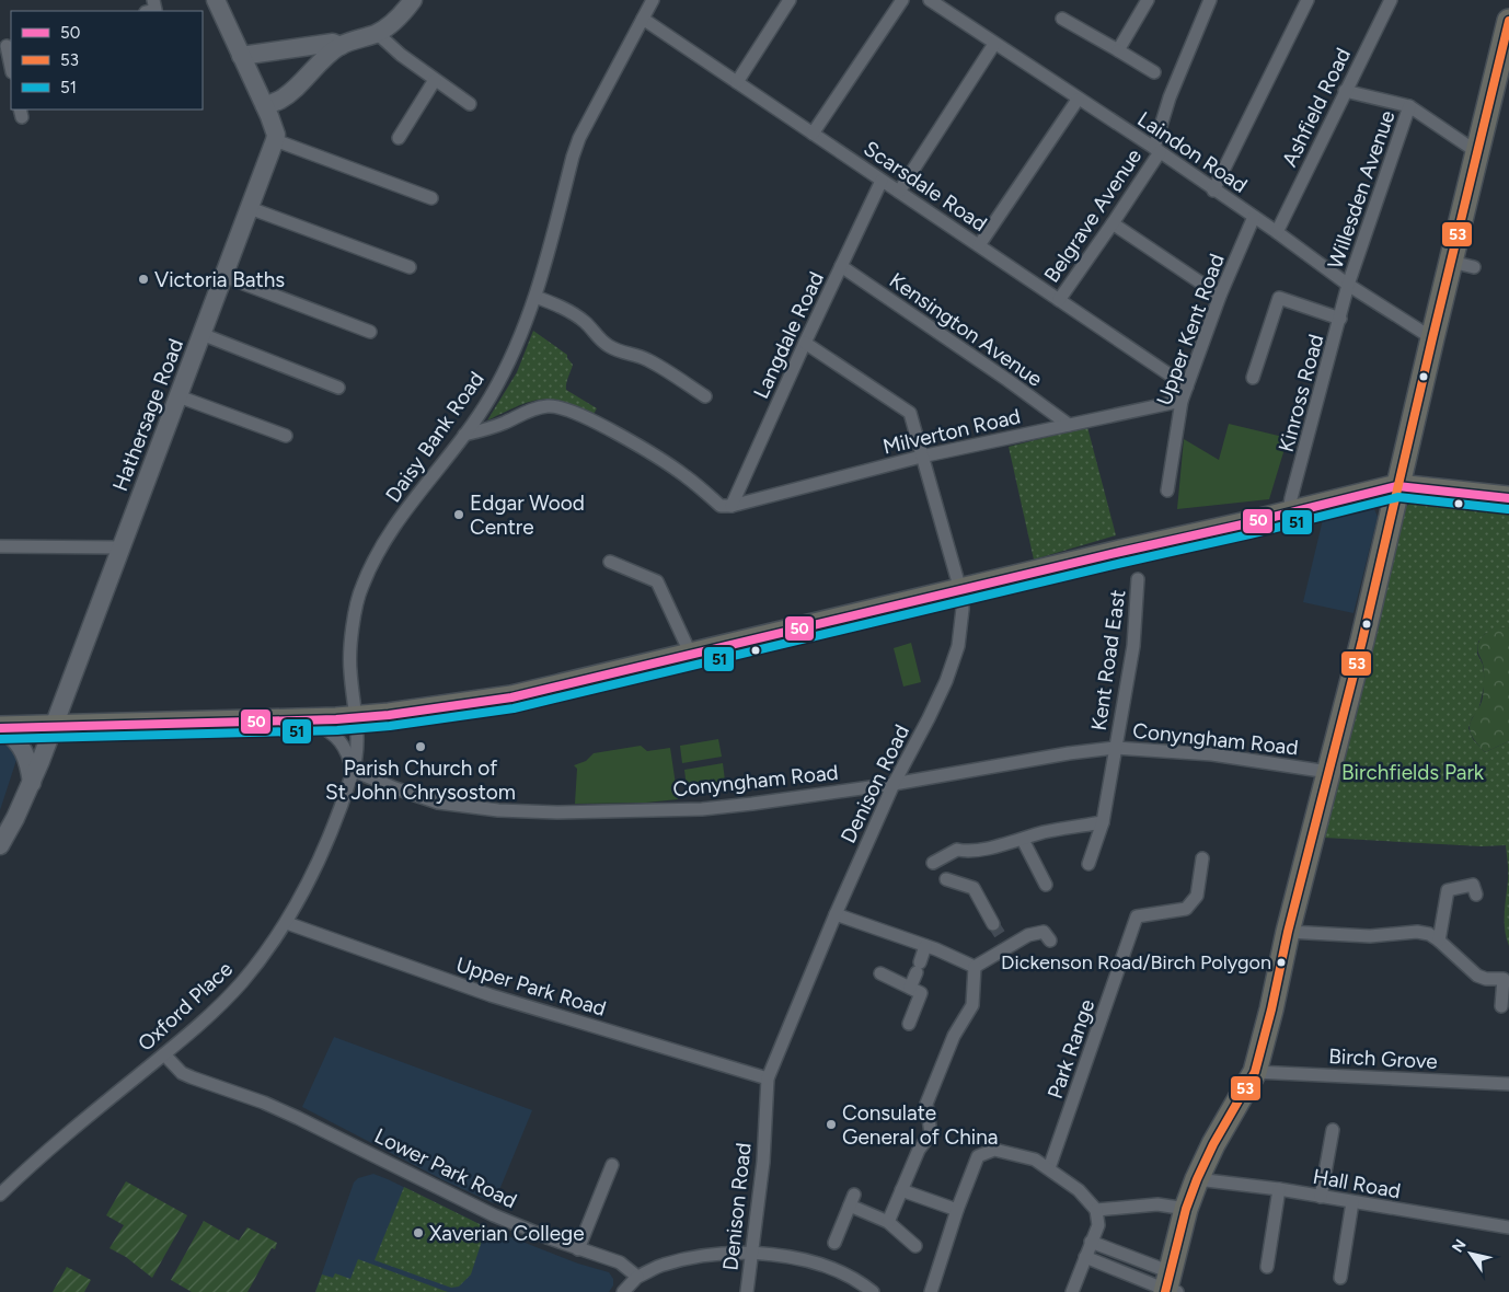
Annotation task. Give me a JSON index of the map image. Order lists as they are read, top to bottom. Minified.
{"streets":{"street":["Ashfield Road","Laindon Road","Scarsdale Road","Willesden Avenue","Belgrave Avenue","Kensington Avenue","Upper Kent Road","Langdale Road","Kinross Road","Hathersage Road","Milverton Road","Daisy Bank Road","Kent Road East","Conyngham Road","Denison Road","Upper Park Road","Oxford Place","Park Range","Birch Grove","Lower Park Road","Hall Road"]},"crossings":[["Ashfield Road","Laindon Road"],["Laindon Road","Willesden Avenue"],["Laindon Road","Belgrave Avenue"],["Laindon Road","Upper Kent Road"],["Laindon Road","Kinross Road"],["Scarsdale Road","Belgrave Avenue"],["Scarsdale Road","Upper Kent Road"],["Scarsdale Road","Langdale Road"],["Scarsdale Road","Daisy Bank Road"],["Willesden Avenue","Kinross Road"],["Kensington Avenue","Langdale Road"],["Kensington Avenue","Milverton Road"],["Upper Kent Road","Milverton Road"],["Langdale Road","Milverton Road"],["Langdale Road","Denison Road"],["Milverton Road","Denison Road"],["Daisy Bank Road","Oxford Place"],["Kent Road East","Conyngham Road"],["Conyngham Road","Denison Road"],["Conyngham Road","Oxford Place"],["Denison Road","Upper Park Road"],["Upper Park Road","Oxford Place"],["Oxford Place","Lower Park Road"]],"parks":["Birchfields Park"],"places":["Victoria Baths","Edgar Wood Centre","Parish Church of St John Chrysostom","Dickenson Road/Birch Polygon","Consulate General of China","Xaverian College"],"lines":["transit line 53","transit line 50","transit line 51"],"legend":["50","53","51"],"north":"top left"}
